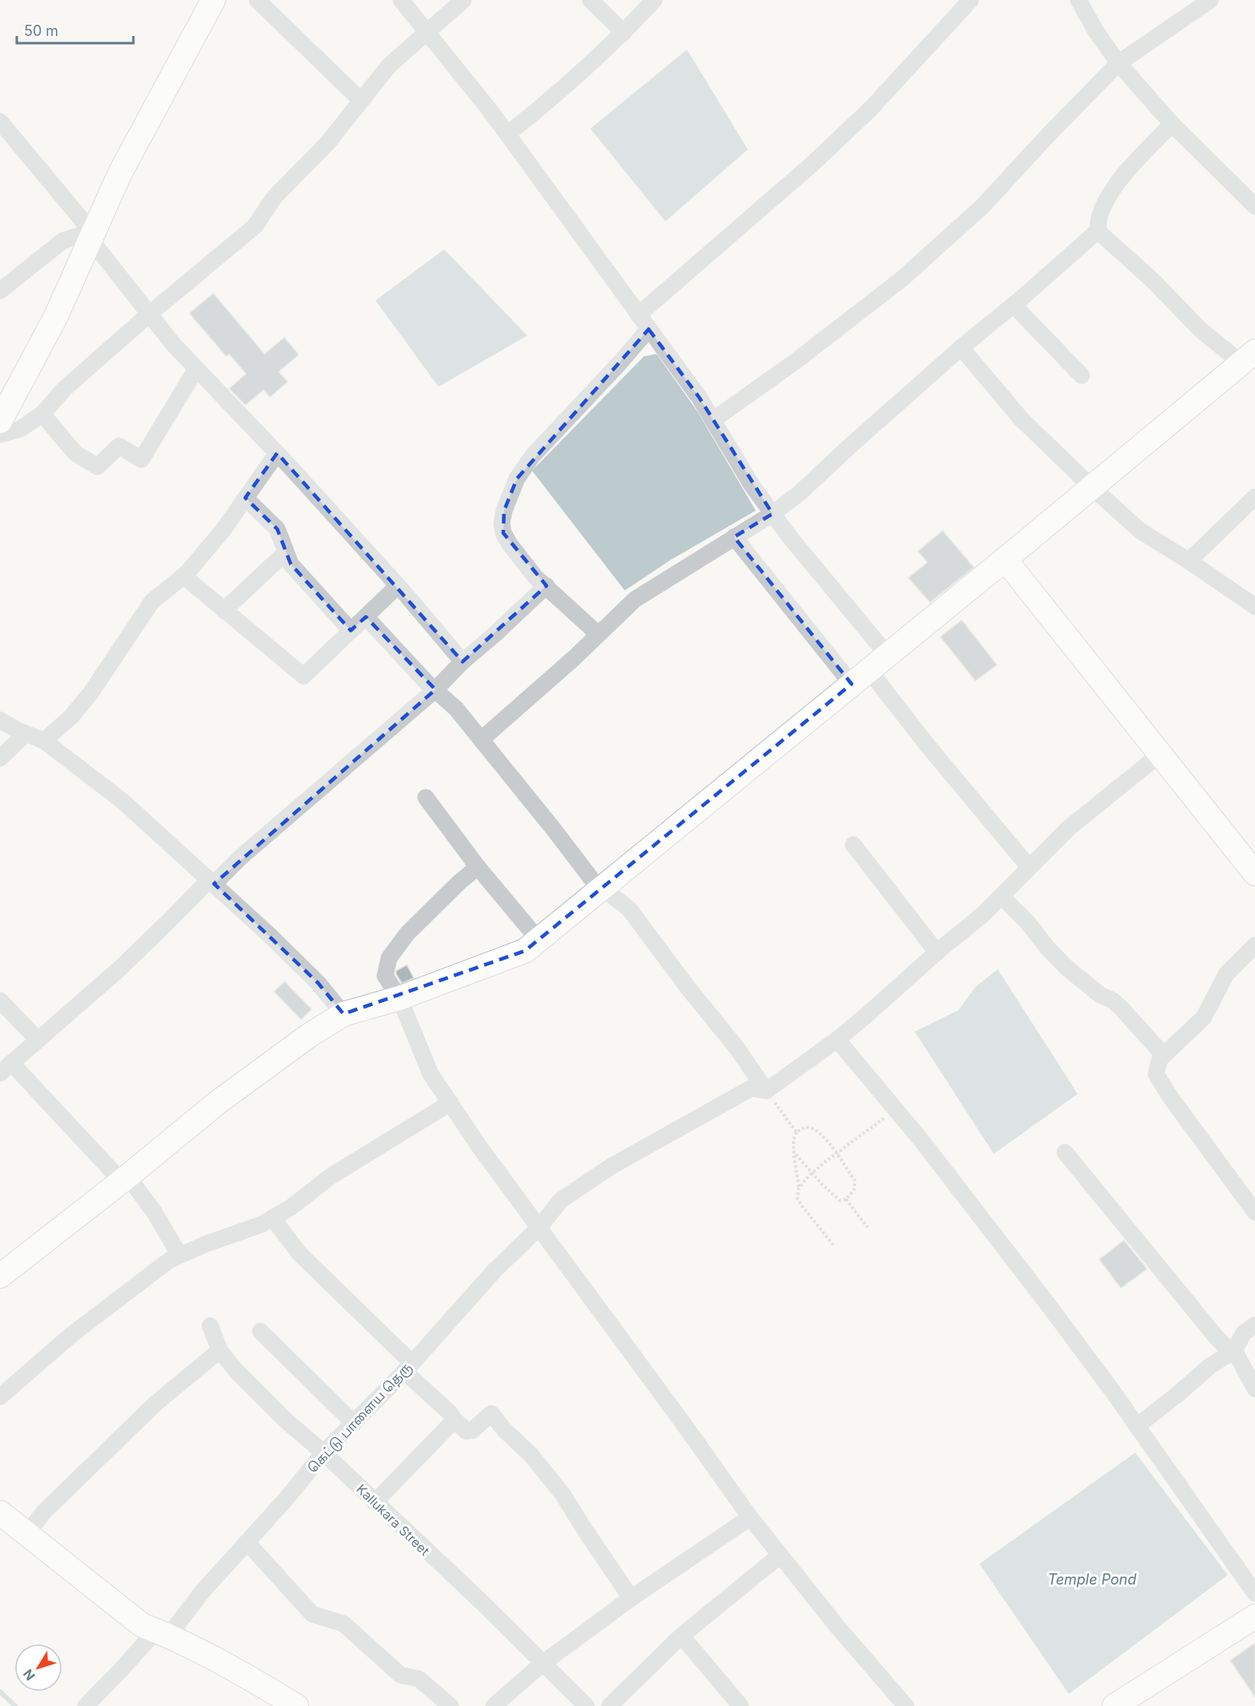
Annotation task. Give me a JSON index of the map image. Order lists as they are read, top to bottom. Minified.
{"streets":{"street":["கெட்டு பாளைய தெரு","Kallukara Street"]},"crossings":[["கெட்டு பாளைய தெரு","Kallukara Street"]],"water":["Temple Pond"],"scale_bar":"50 m","north":"bottom left"}
